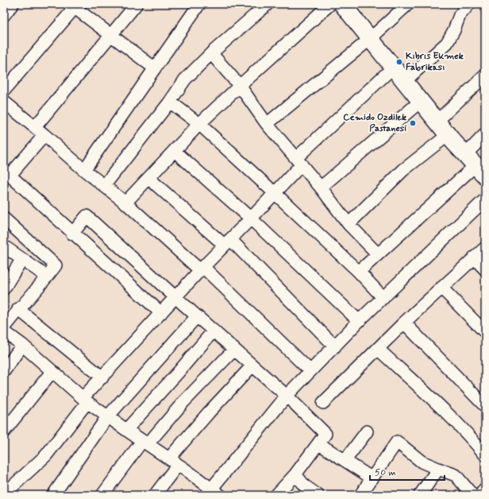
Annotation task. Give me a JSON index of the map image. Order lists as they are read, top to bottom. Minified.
{"places":["Kıbrıs Ekmek Fabrikası","Cemido Ozdilek Pastanesi"],"scale_bar":"50 m"}
